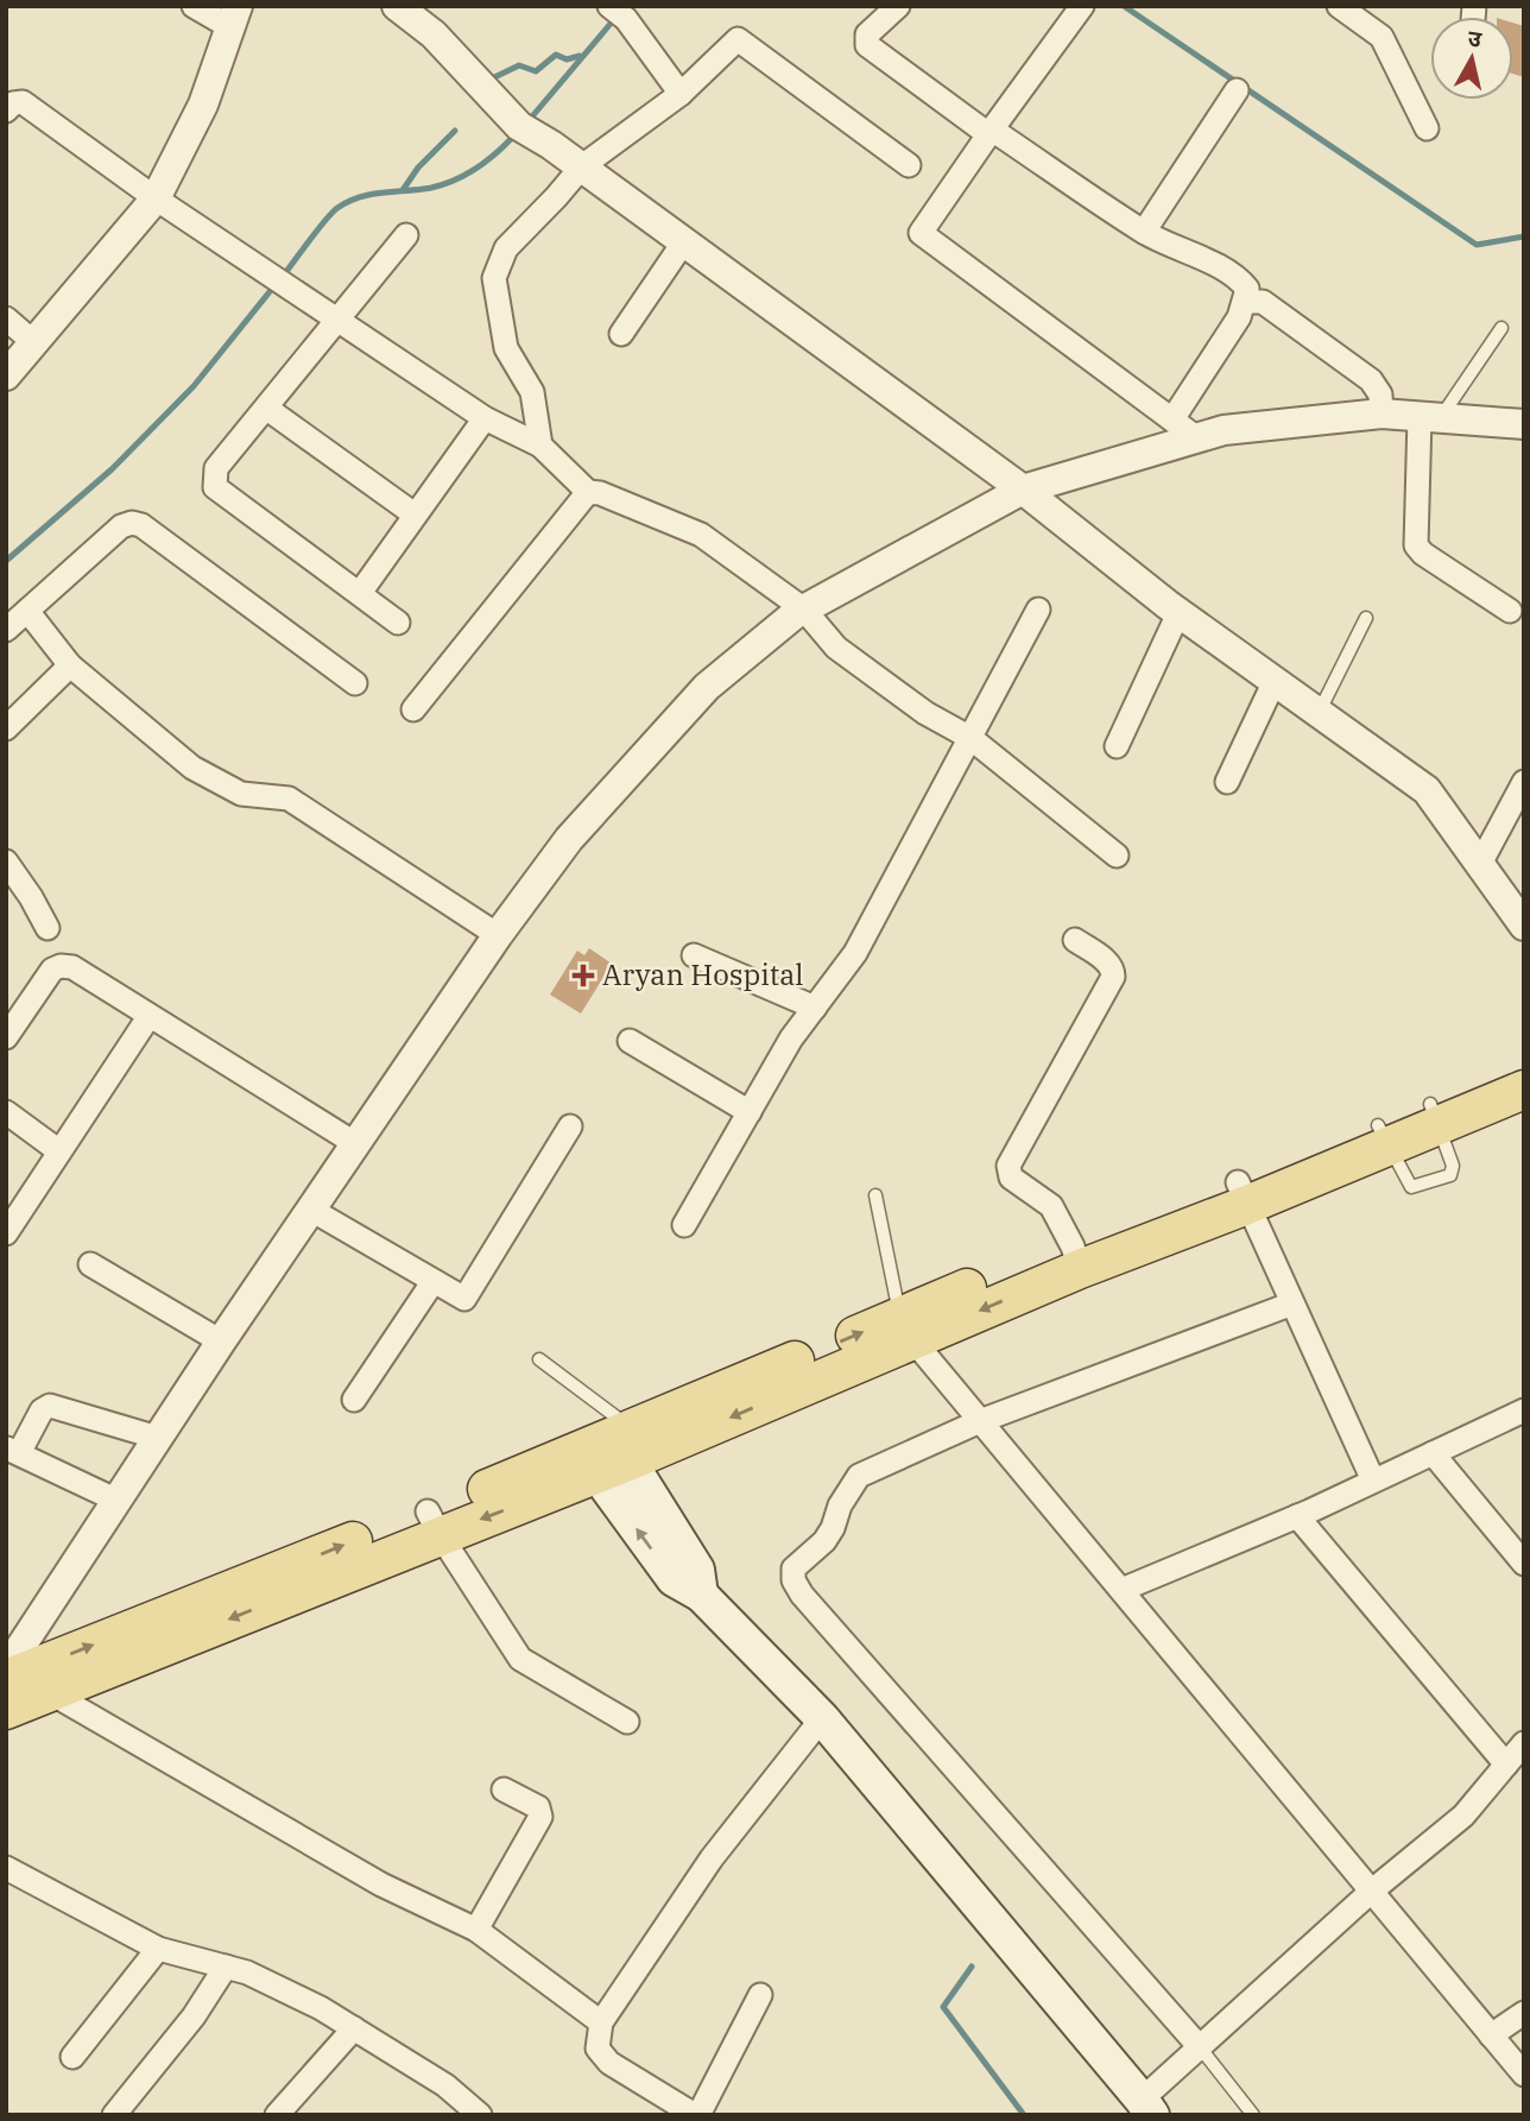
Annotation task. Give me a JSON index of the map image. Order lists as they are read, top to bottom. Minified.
{"places":{"health":["Aryan Hospital"]},"north":"top"}
